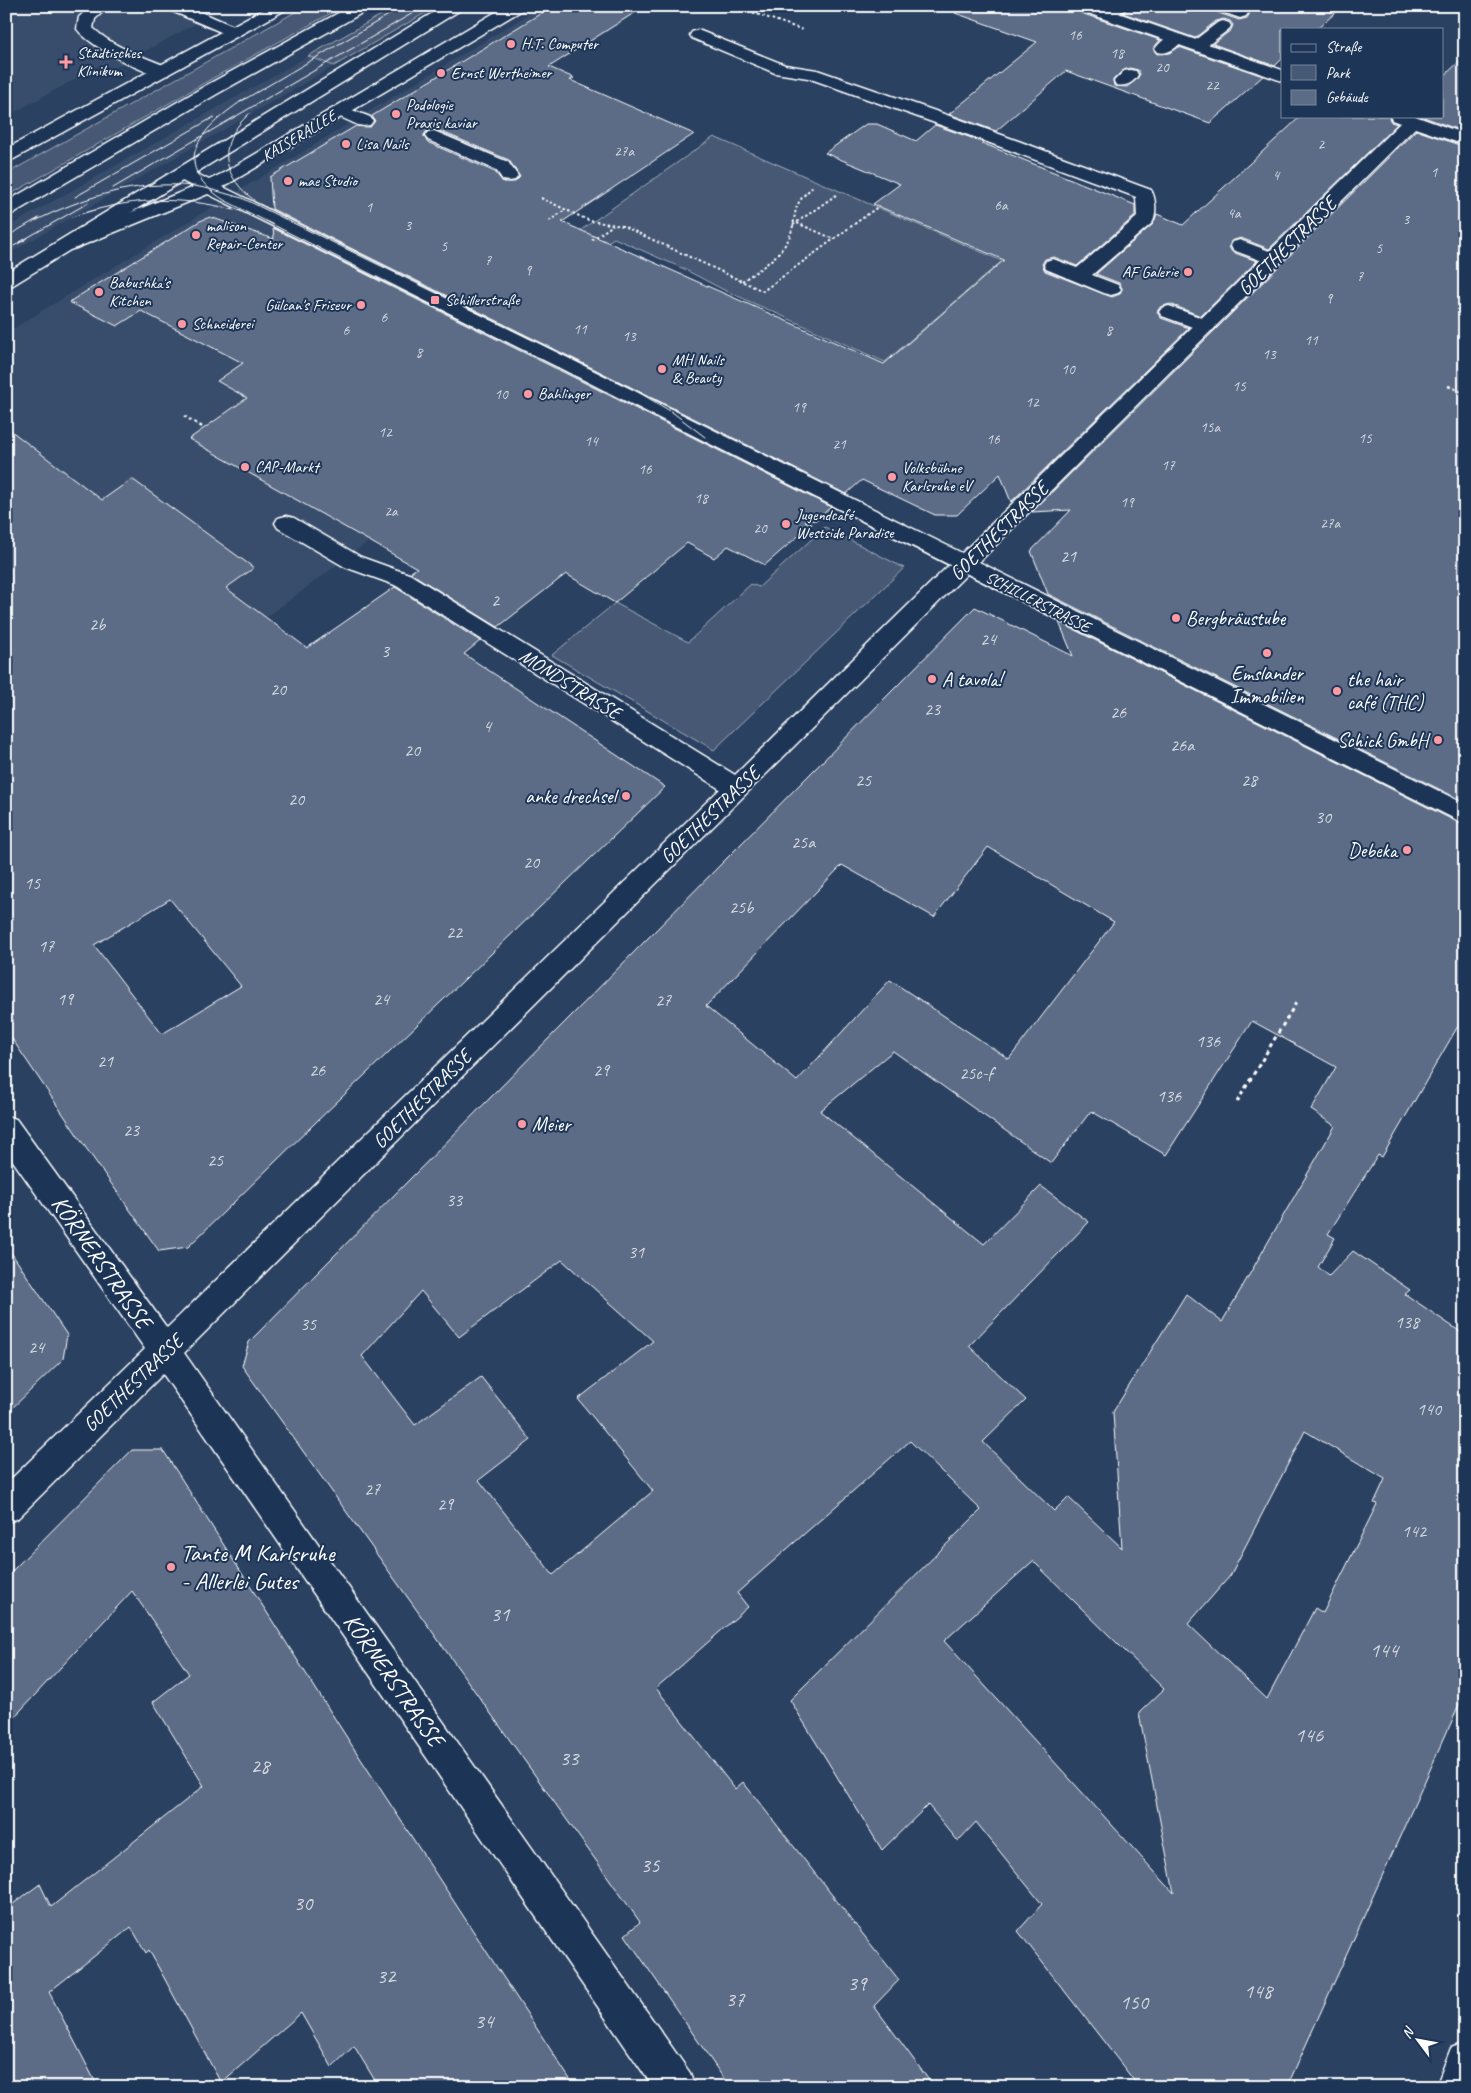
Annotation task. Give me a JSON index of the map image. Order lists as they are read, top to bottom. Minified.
{"streets":{"street":["KAISERALLEE","GOETHESTRASSE","SCHILLERSTRASSE","MONDSTRASSE","KÖRNERSTRASSE"]},"crossings":[["KAISERALLEE","SCHILLERSTRASSE"],["GOETHESTRASSE","SCHILLERSTRASSE"],["GOETHESTRASSE","MONDSTRASSE"],["GOETHESTRASSE","KÖRNERSTRASSE"]],"places":{"other":["H.T. Computer","Ernst Wertheimer","Podologie Praxis kaviar","Lisa Nails","mae Studio","malison Repair-Center","AF Galerie","Babushka's Kitchen","Gülcan's Friseur","Schneiderei","MH Nails & Beauty","Bahlinger","CAP-Markt","Volksbühne Karlsruhe eV","Jugendcafé Westside Paradise","Bergbräustube","Emslander Immobilien","A tavola!","the hair café (THC)","Schick GmbH","anke drechsel","Debeka","Meier","Tante M Karlsruhe - Allerlei Gutes"],"health":["Städtisches Klinikum"],"transit":["Schillerstraße"]},"house_numbers":["16","18","20","22","2","27a","1","4","6a","1","4a","3","3","5","5","7","9","7","9","6","11","6","8","13","11","8","13","10","15","10","12","19","15a","12","15","16","14","21","17","16","18","19","2a","27a","20","21","2","2b","24","3","20","23","26","4","26a","20","25","28","20","30","25a","20","15","25b","22","17","19","24","27","136","21","26","29","25c-f","136","23","25","33","31","138","35","24","140","27","29","142","31","144","146","33","28","35","30","32","39","148","37","150","34"],"legend":["Straße","Park","Gebäude"],"north":"top left"}
